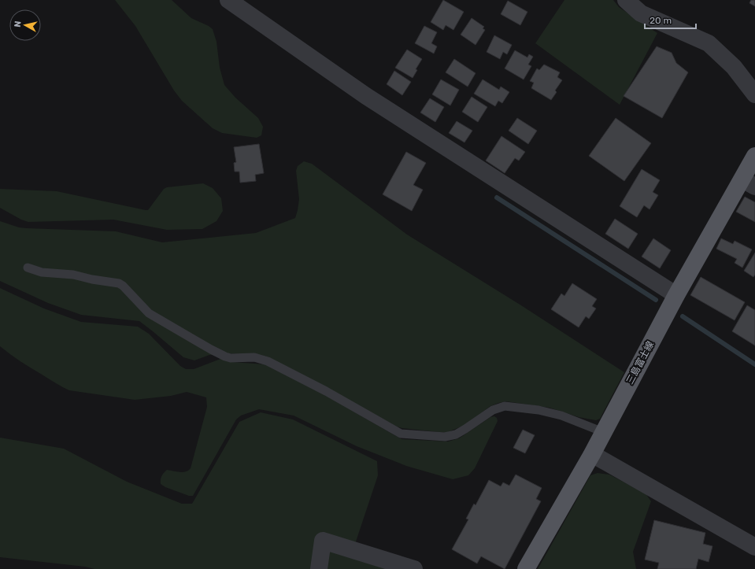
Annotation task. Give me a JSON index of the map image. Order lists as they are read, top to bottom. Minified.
{"streets":{"main road":["三島富士線"]},"scale_bar":"20 m","north":"left"}
